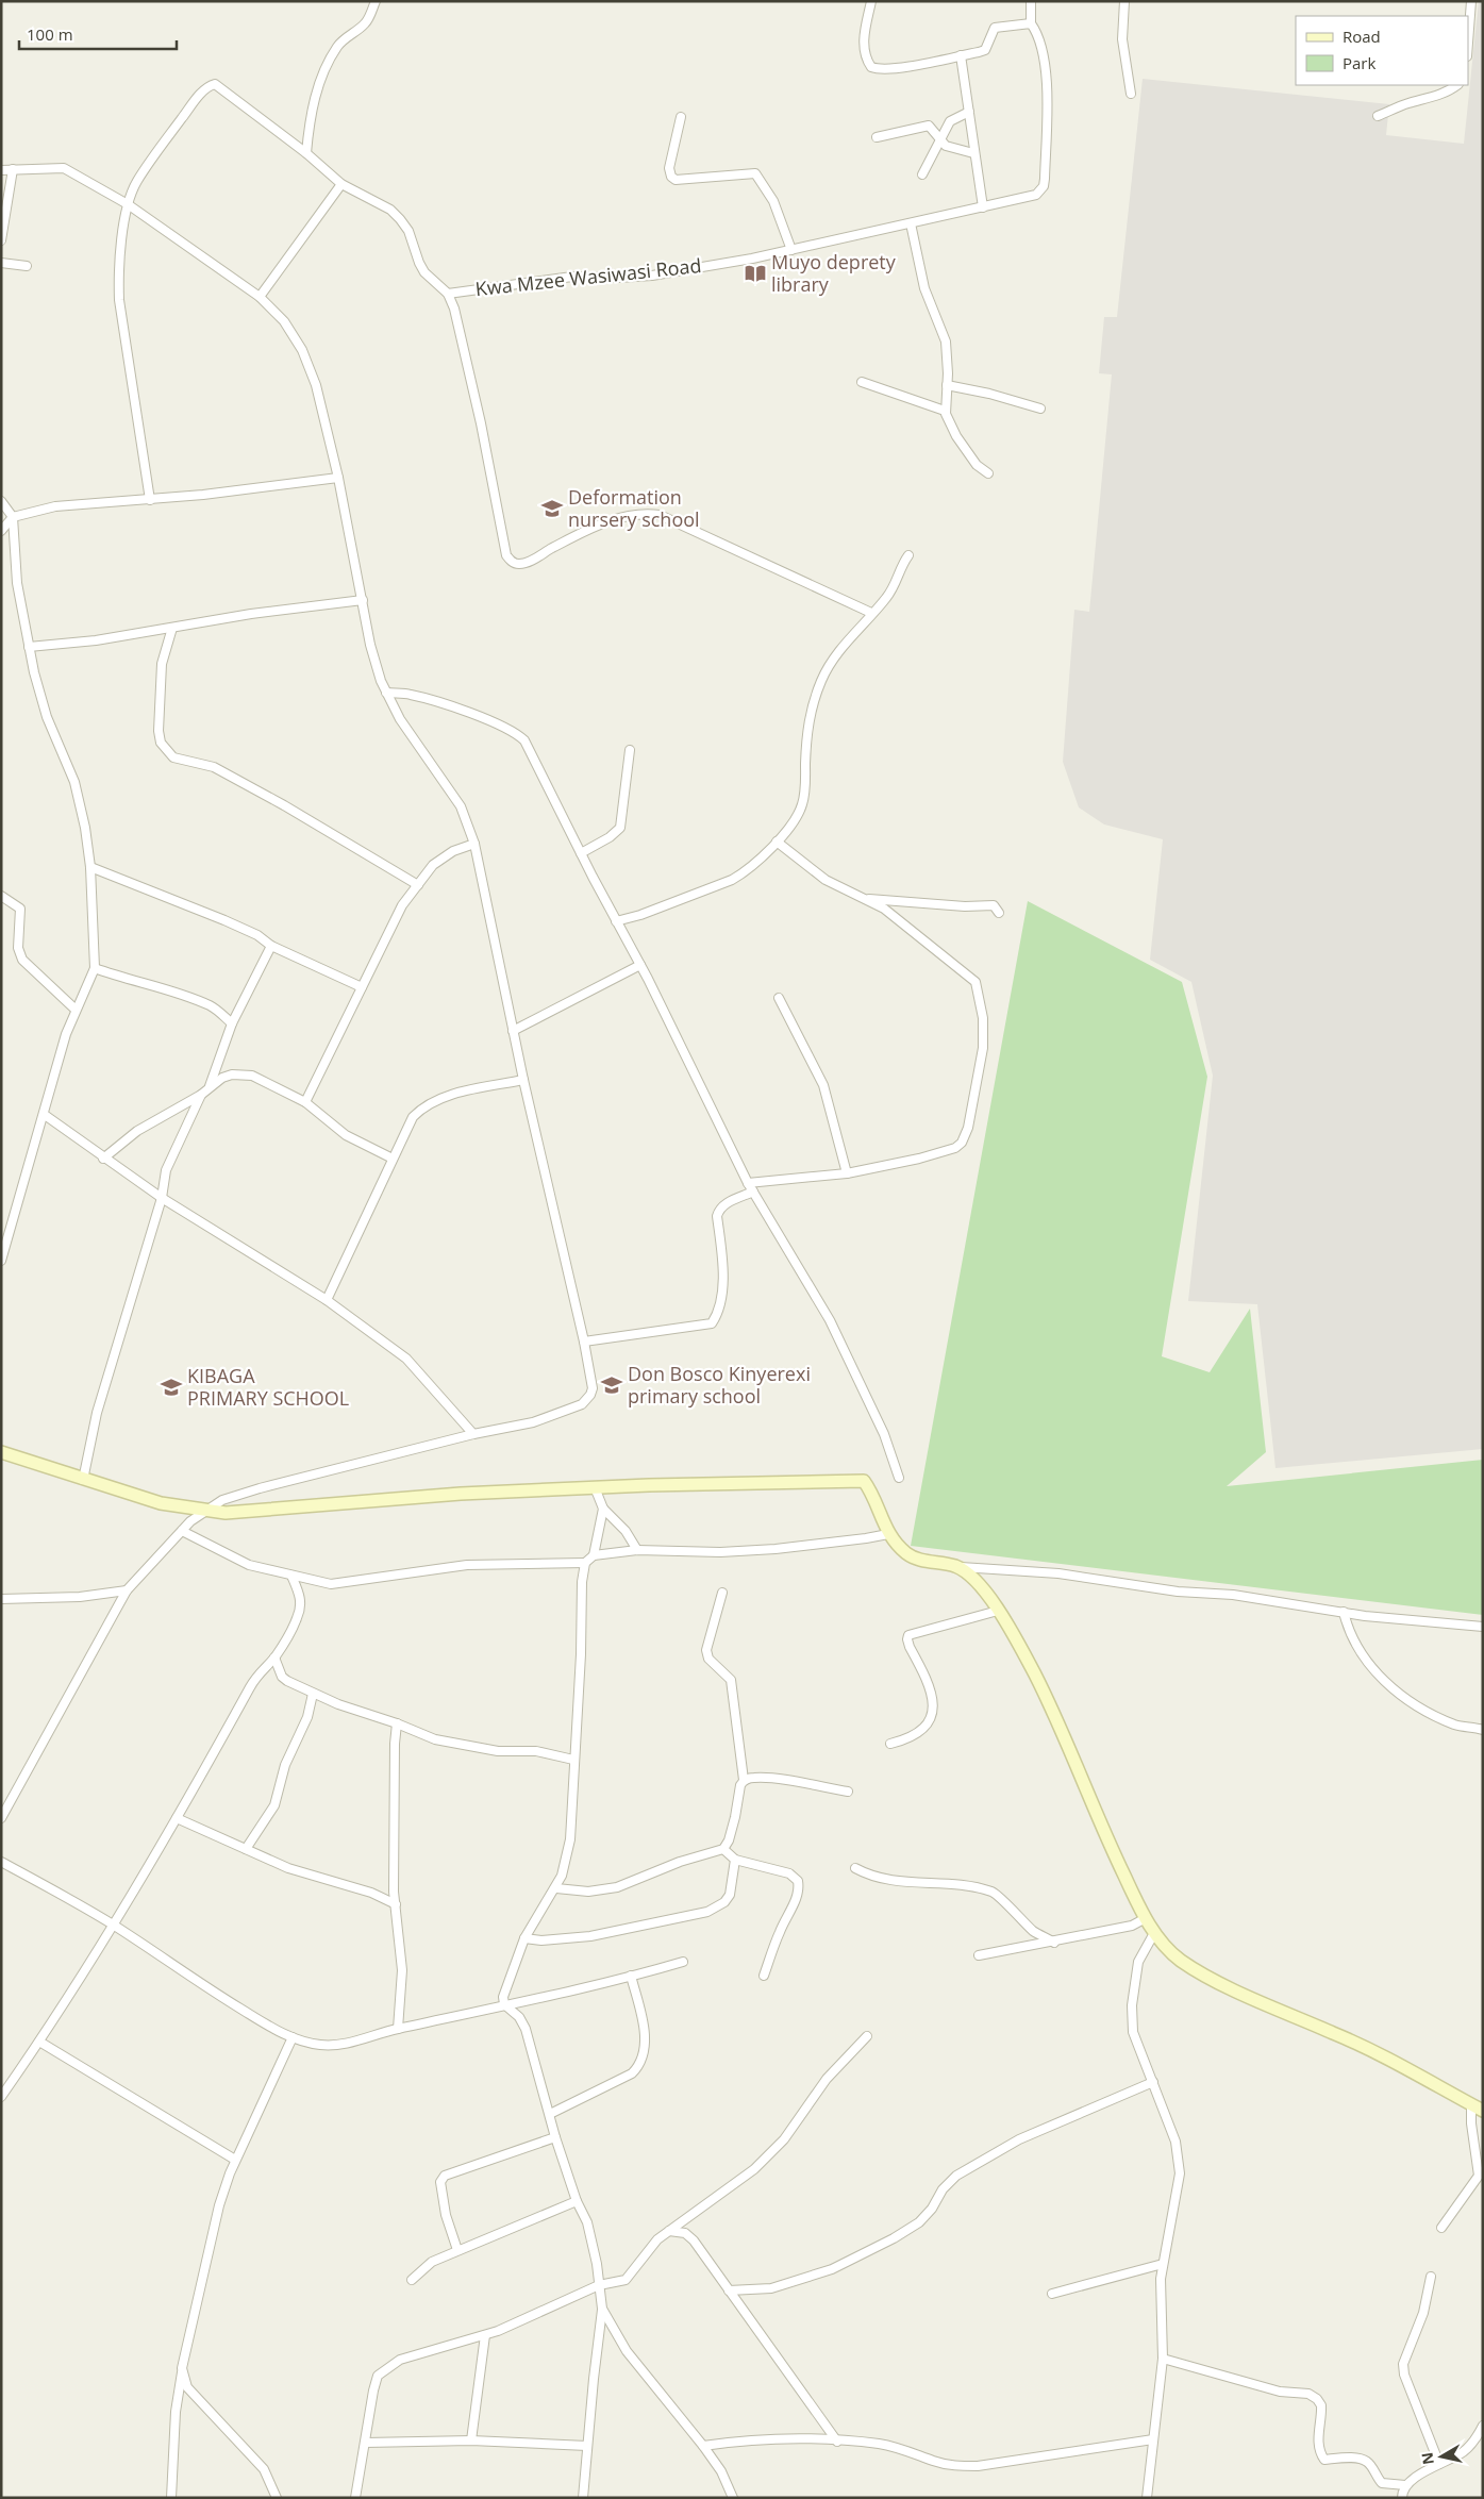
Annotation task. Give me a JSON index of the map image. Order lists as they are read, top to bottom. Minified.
{"streets":{"street":["Kwa Mzee Wasiwasi Road"]},"places":{"library":["Muyo deprety library"],"school or university":["Deformation nursery school","Don Bosco Kinyerexi primary school","KIBAGA PRIMARY SCHOOL"]},"legend":["Road","Park"],"scale_bar":"100 m","north":"left"}
